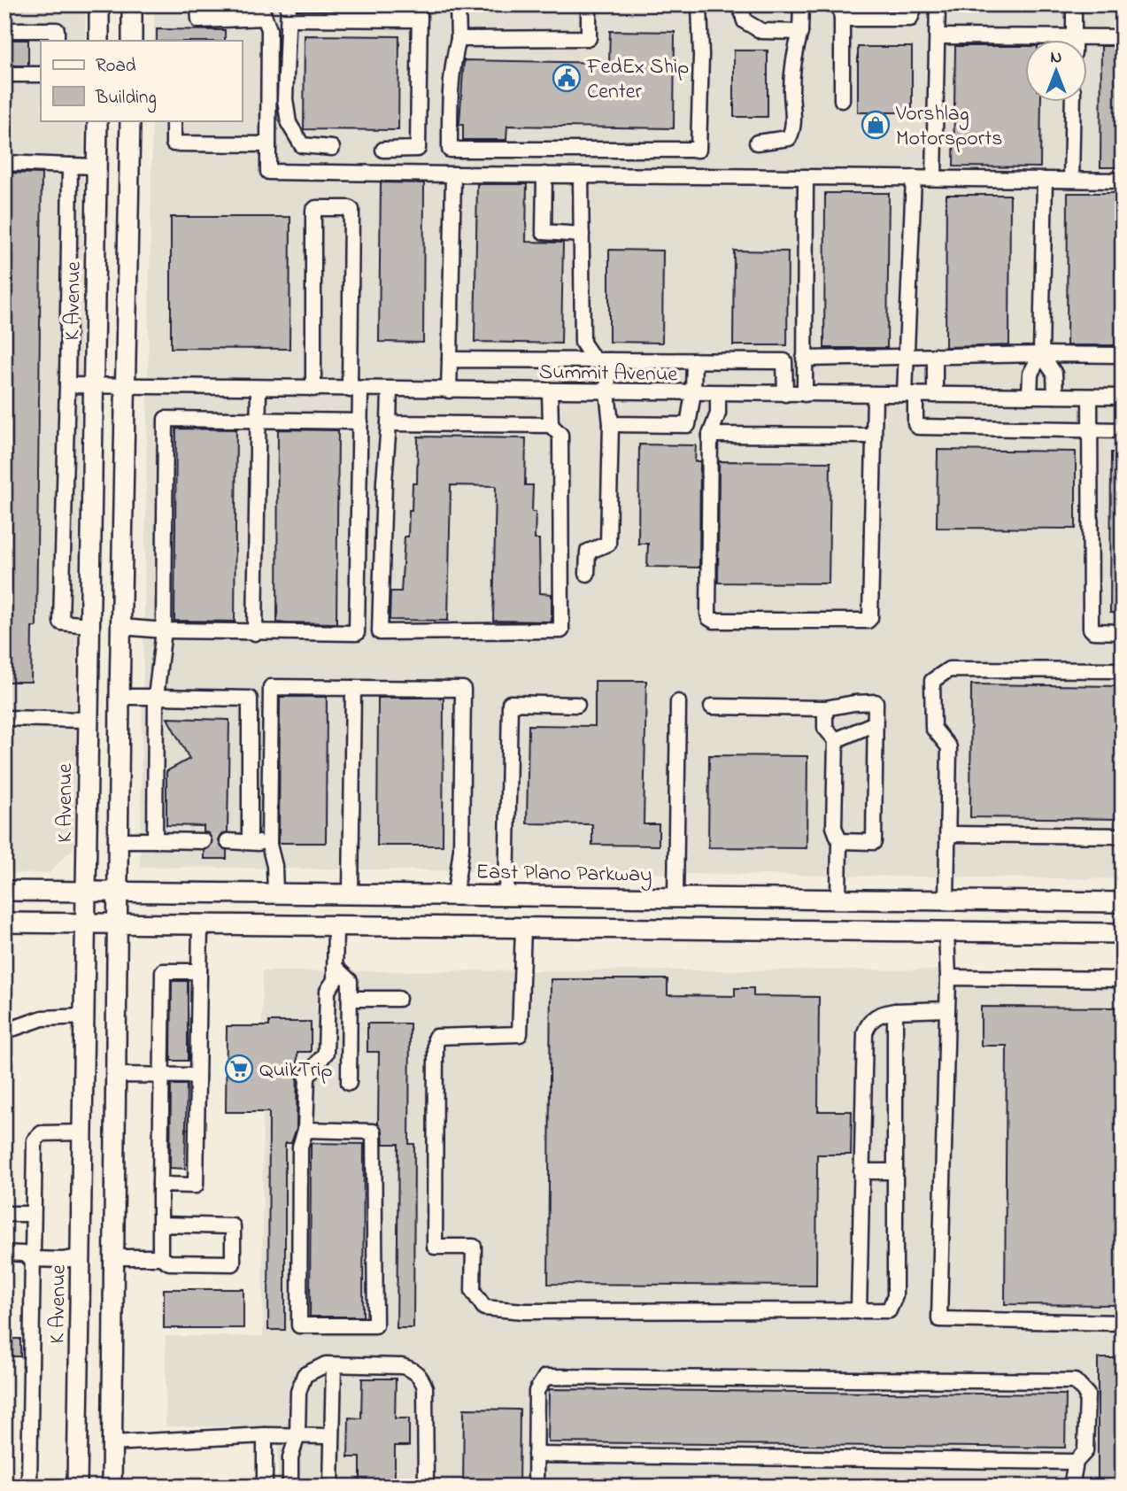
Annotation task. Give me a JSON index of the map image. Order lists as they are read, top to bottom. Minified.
{"streets":{"main road":["K Avenue","East Plano Parkway"],"street":["Summit Avenue"]},"crossings":[["K Avenue","Summit Avenue"],["K Avenue","East Plano Parkway"]],"places":{"public building":["FedEx Ship Center"],"shop":["Vorshlag Motorsports"],"supermarket":["QuikTrip"]},"legend":["Road","Building"],"north":"top"}
